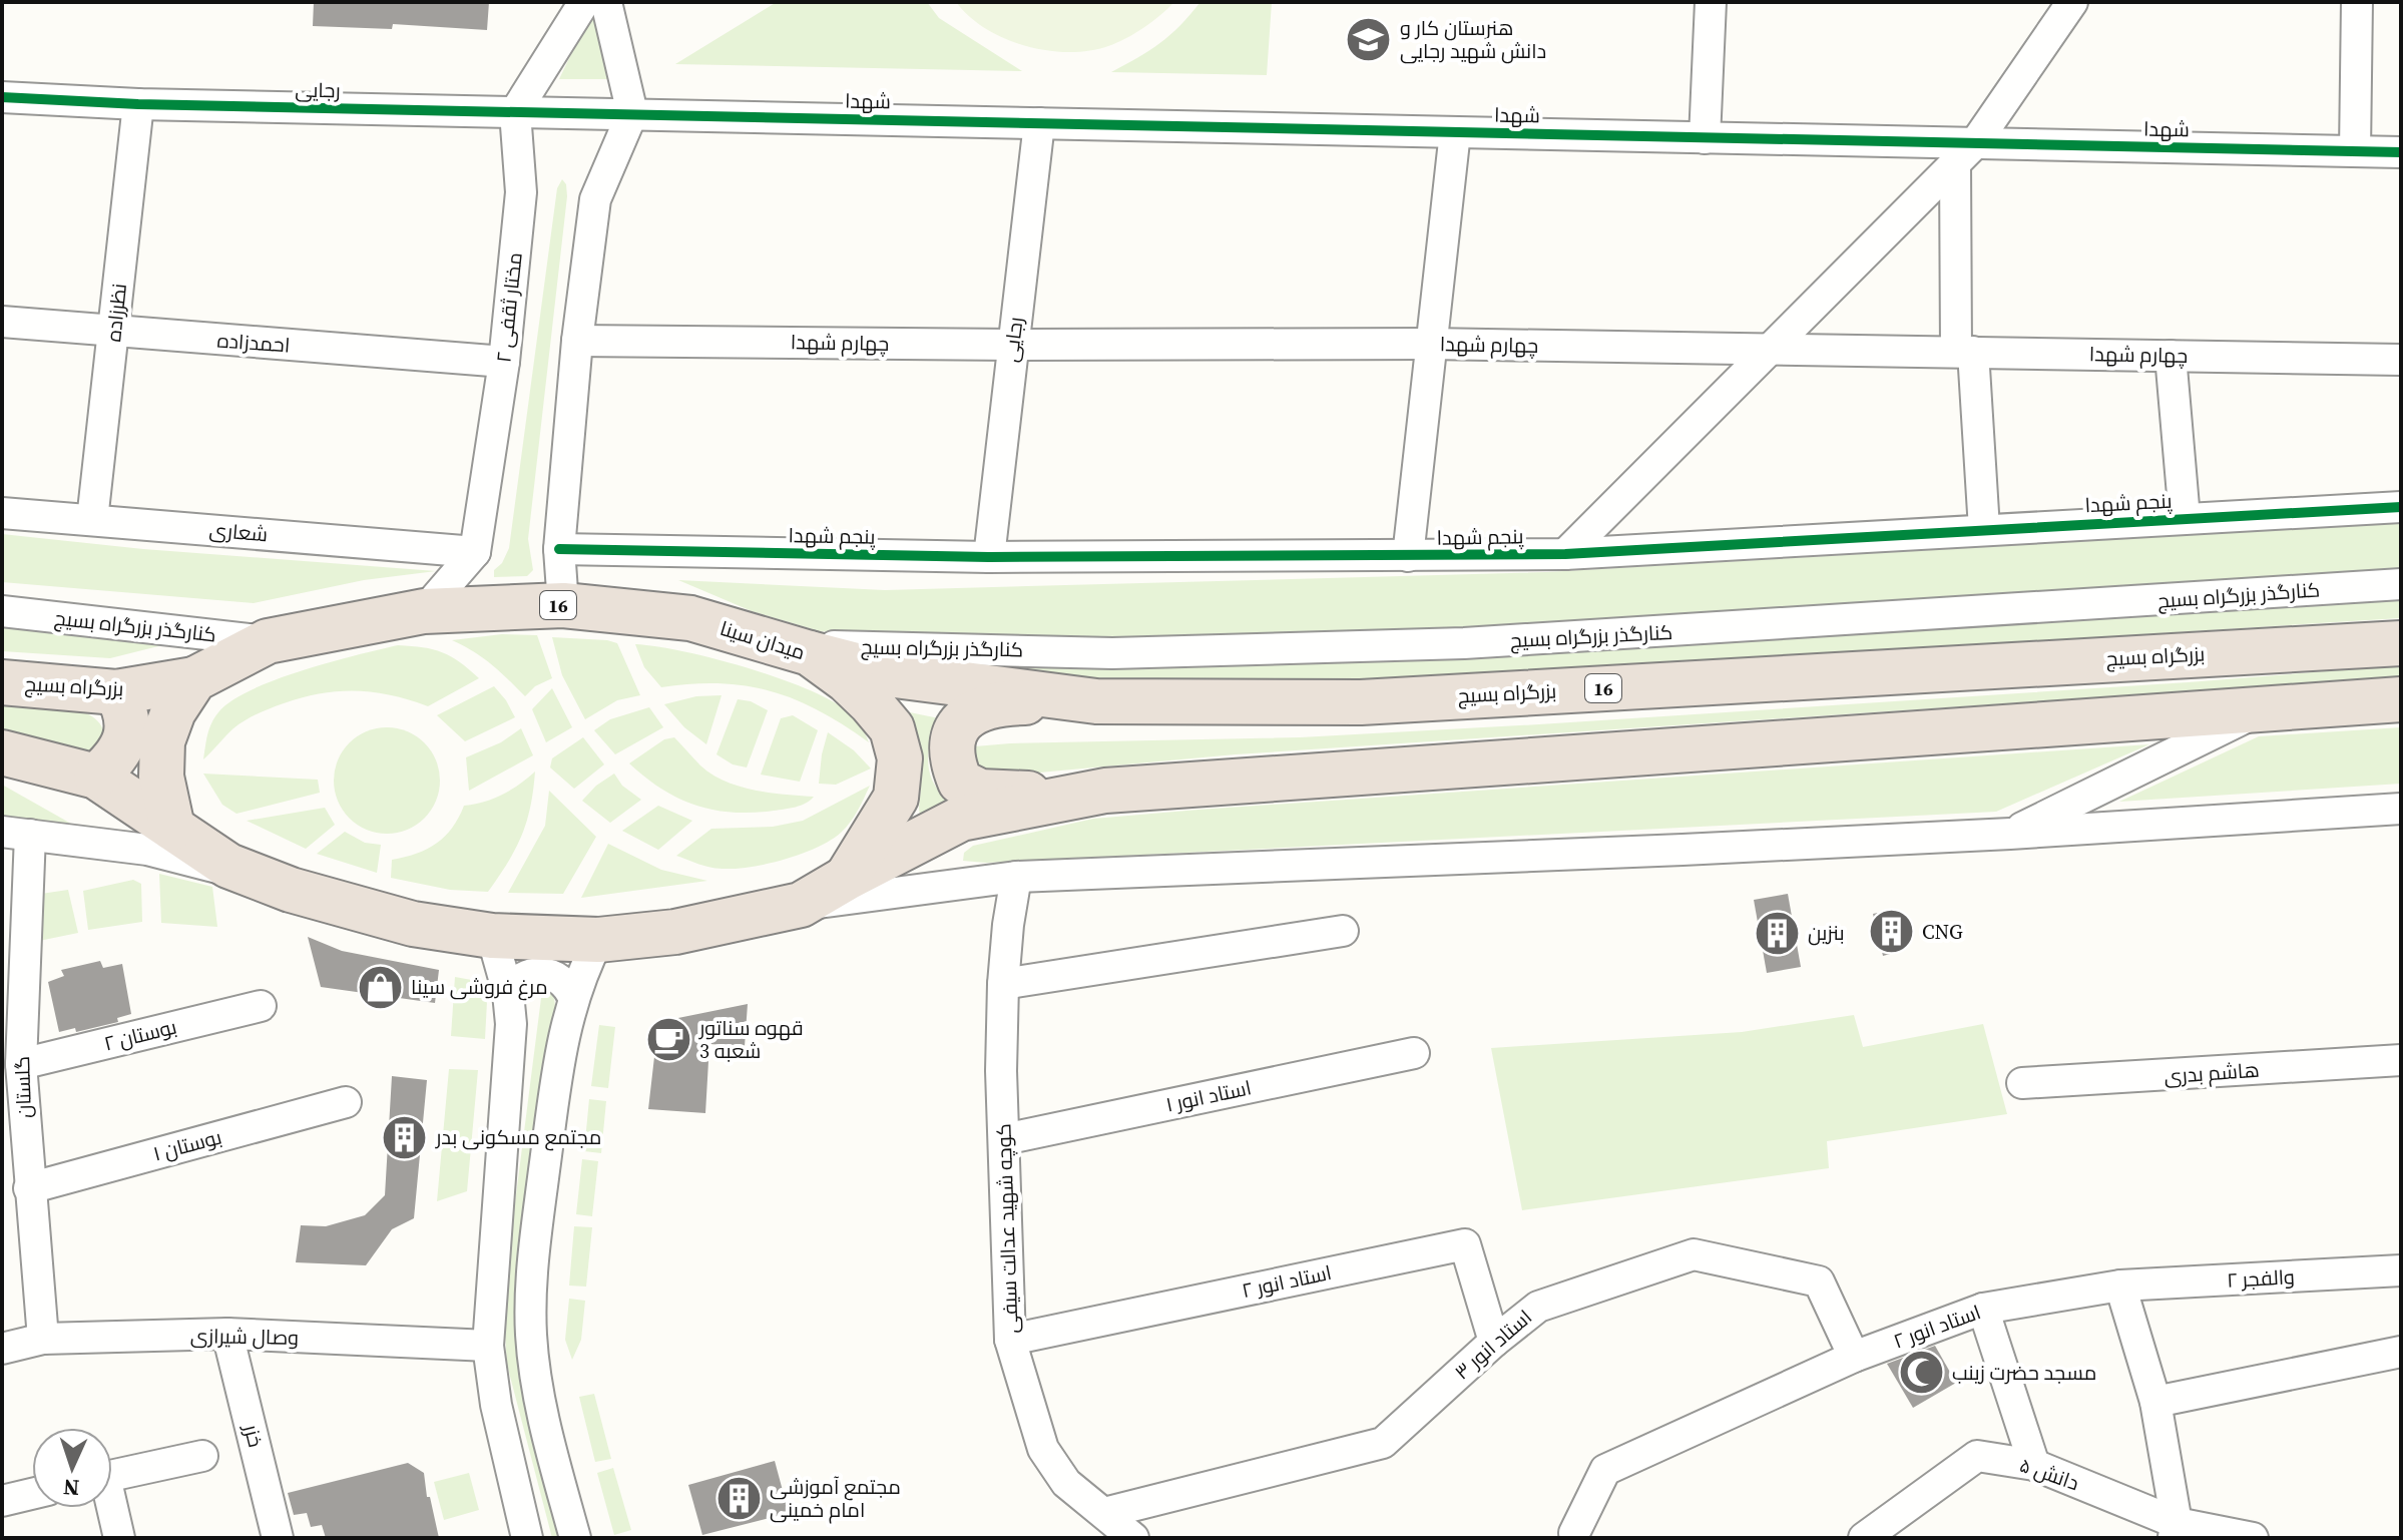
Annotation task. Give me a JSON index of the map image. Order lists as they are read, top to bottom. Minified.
{"streets":{"highway":["16","میدان سینا","بزرگراه بسیج"],"street":["رجایی","شهدا","مختار ثقفی ۲","نظرزاده","احمدزاده","چهارم شهدا","پنجم شهدا","شعاری","کنارگذر بزرگراه بسیج","بوستان ۲","هاشم بدری","گلستان","استاد انور ۱","بوستان ۱","کوچه شهید عدالت سیفی","والفجر ۲","استاد انور ۲","وصال شیرازی","استاد انور ۳","خزر","دانش ۵"]},"crossings":[["رجایی","شهدا"],["رجایی","مختار ثقفی ۲"],["رجایی","نظرزاده"],["رجایی","چهارم شهدا"],["رجایی","پنجم شهدا"],["مختار ثقفی ۲","احمدزاده"],["مختار ثقفی ۲","شعاری"],["نظرزاده","احمدزاده"],["نظرزاده","شعاری"],["کنارگذر بزرگراه بسیج","میدان سینا"],["کنارگذر بزرگراه بسیج","بزرگراه بسیج"],["16","میدان سینا"],["میدان سینا","بزرگراه بسیج"],["بوستان ۲","گلستان"],["گلستان","بوستان ۱"],["گلستان","وصال شیرازی"],["استاد انور ۱","کوچه شهید عدالت سیفی"],["کوچه شهید عدالت سیفی","استاد انور ۲"],["کوچه شهید عدالت سیفی","استاد انور ۳"],["والفجر ۲","استاد انور ۲"],["استاد انور ۲","استاد انور ۳"],["وصال شیرازی","خزر"]],"places":{"school or university":["هنرستان کار و دانش شهید رجایی"],"building":["CNG","بنزین","مجتمع مسکونی بدر","مجتمع آموزشی امام خمینی"],"shop":["مرغ فروشی سینا"],"cafe":["قهوه سناتور شعبه 3"],"mosque":["مسجد حضرت زینب"]},"north":"bottom"}
